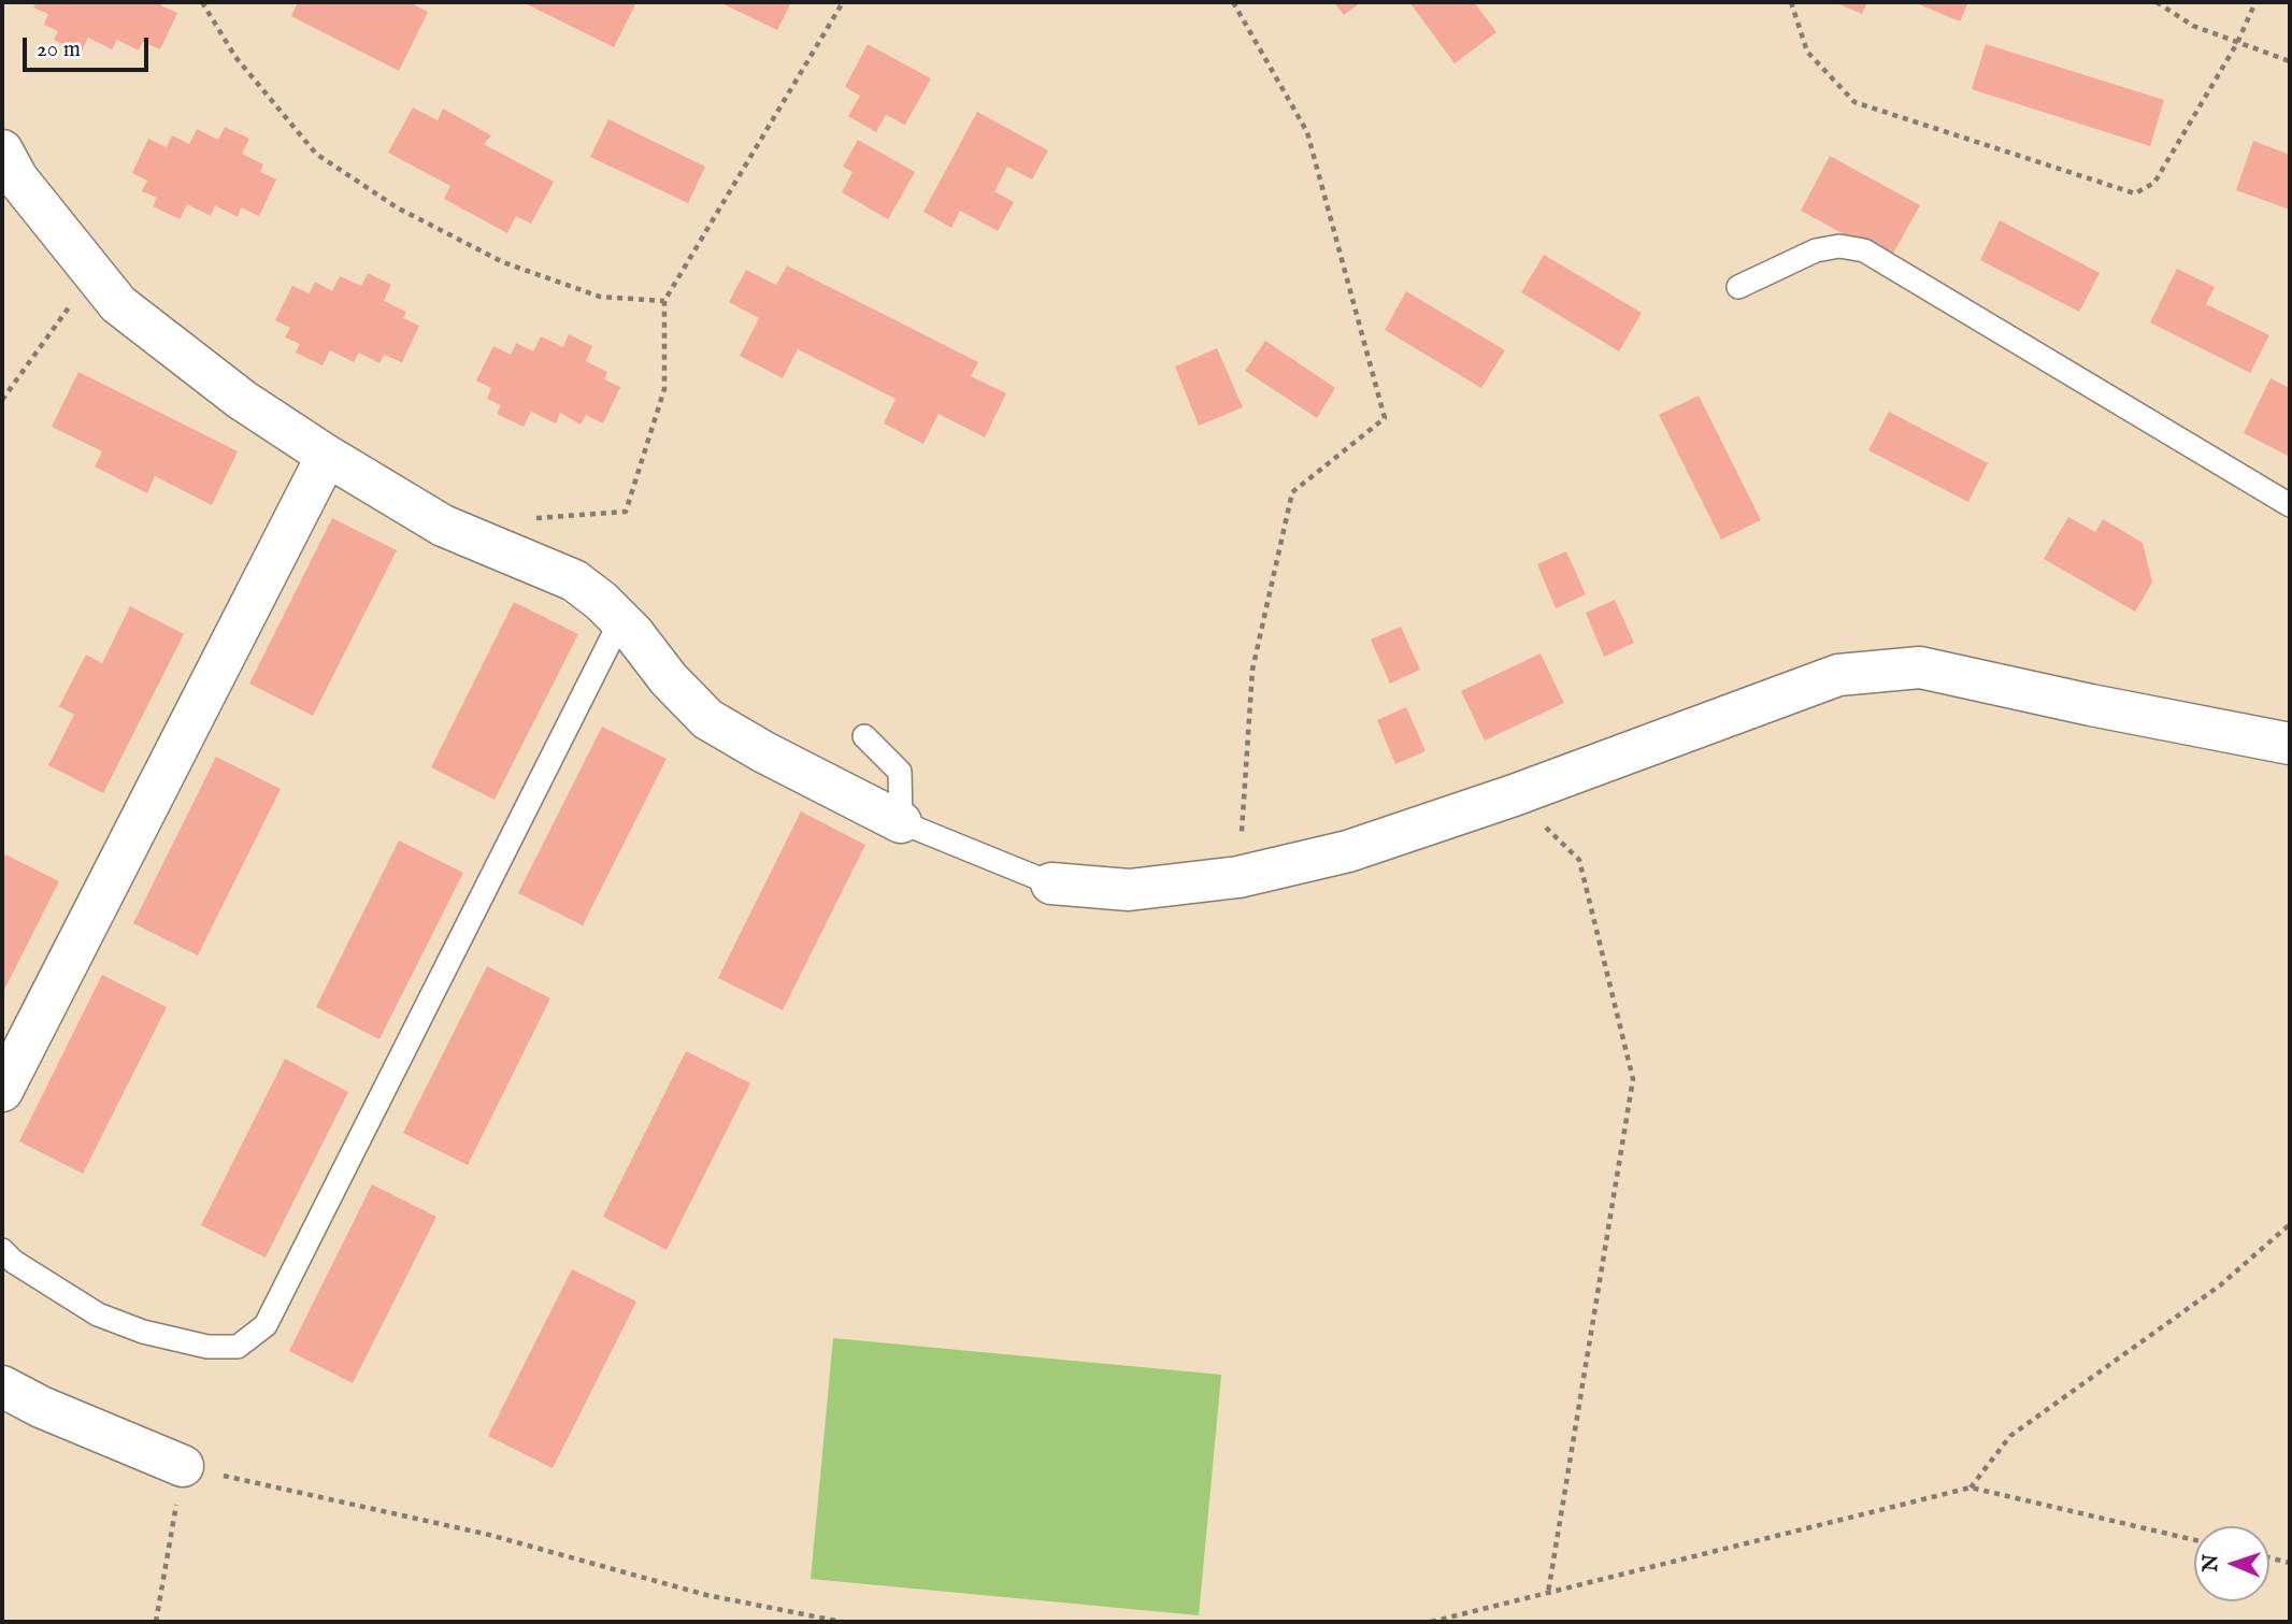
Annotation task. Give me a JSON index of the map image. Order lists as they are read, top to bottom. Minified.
{"scale_bar":"20 m","north":"left"}
